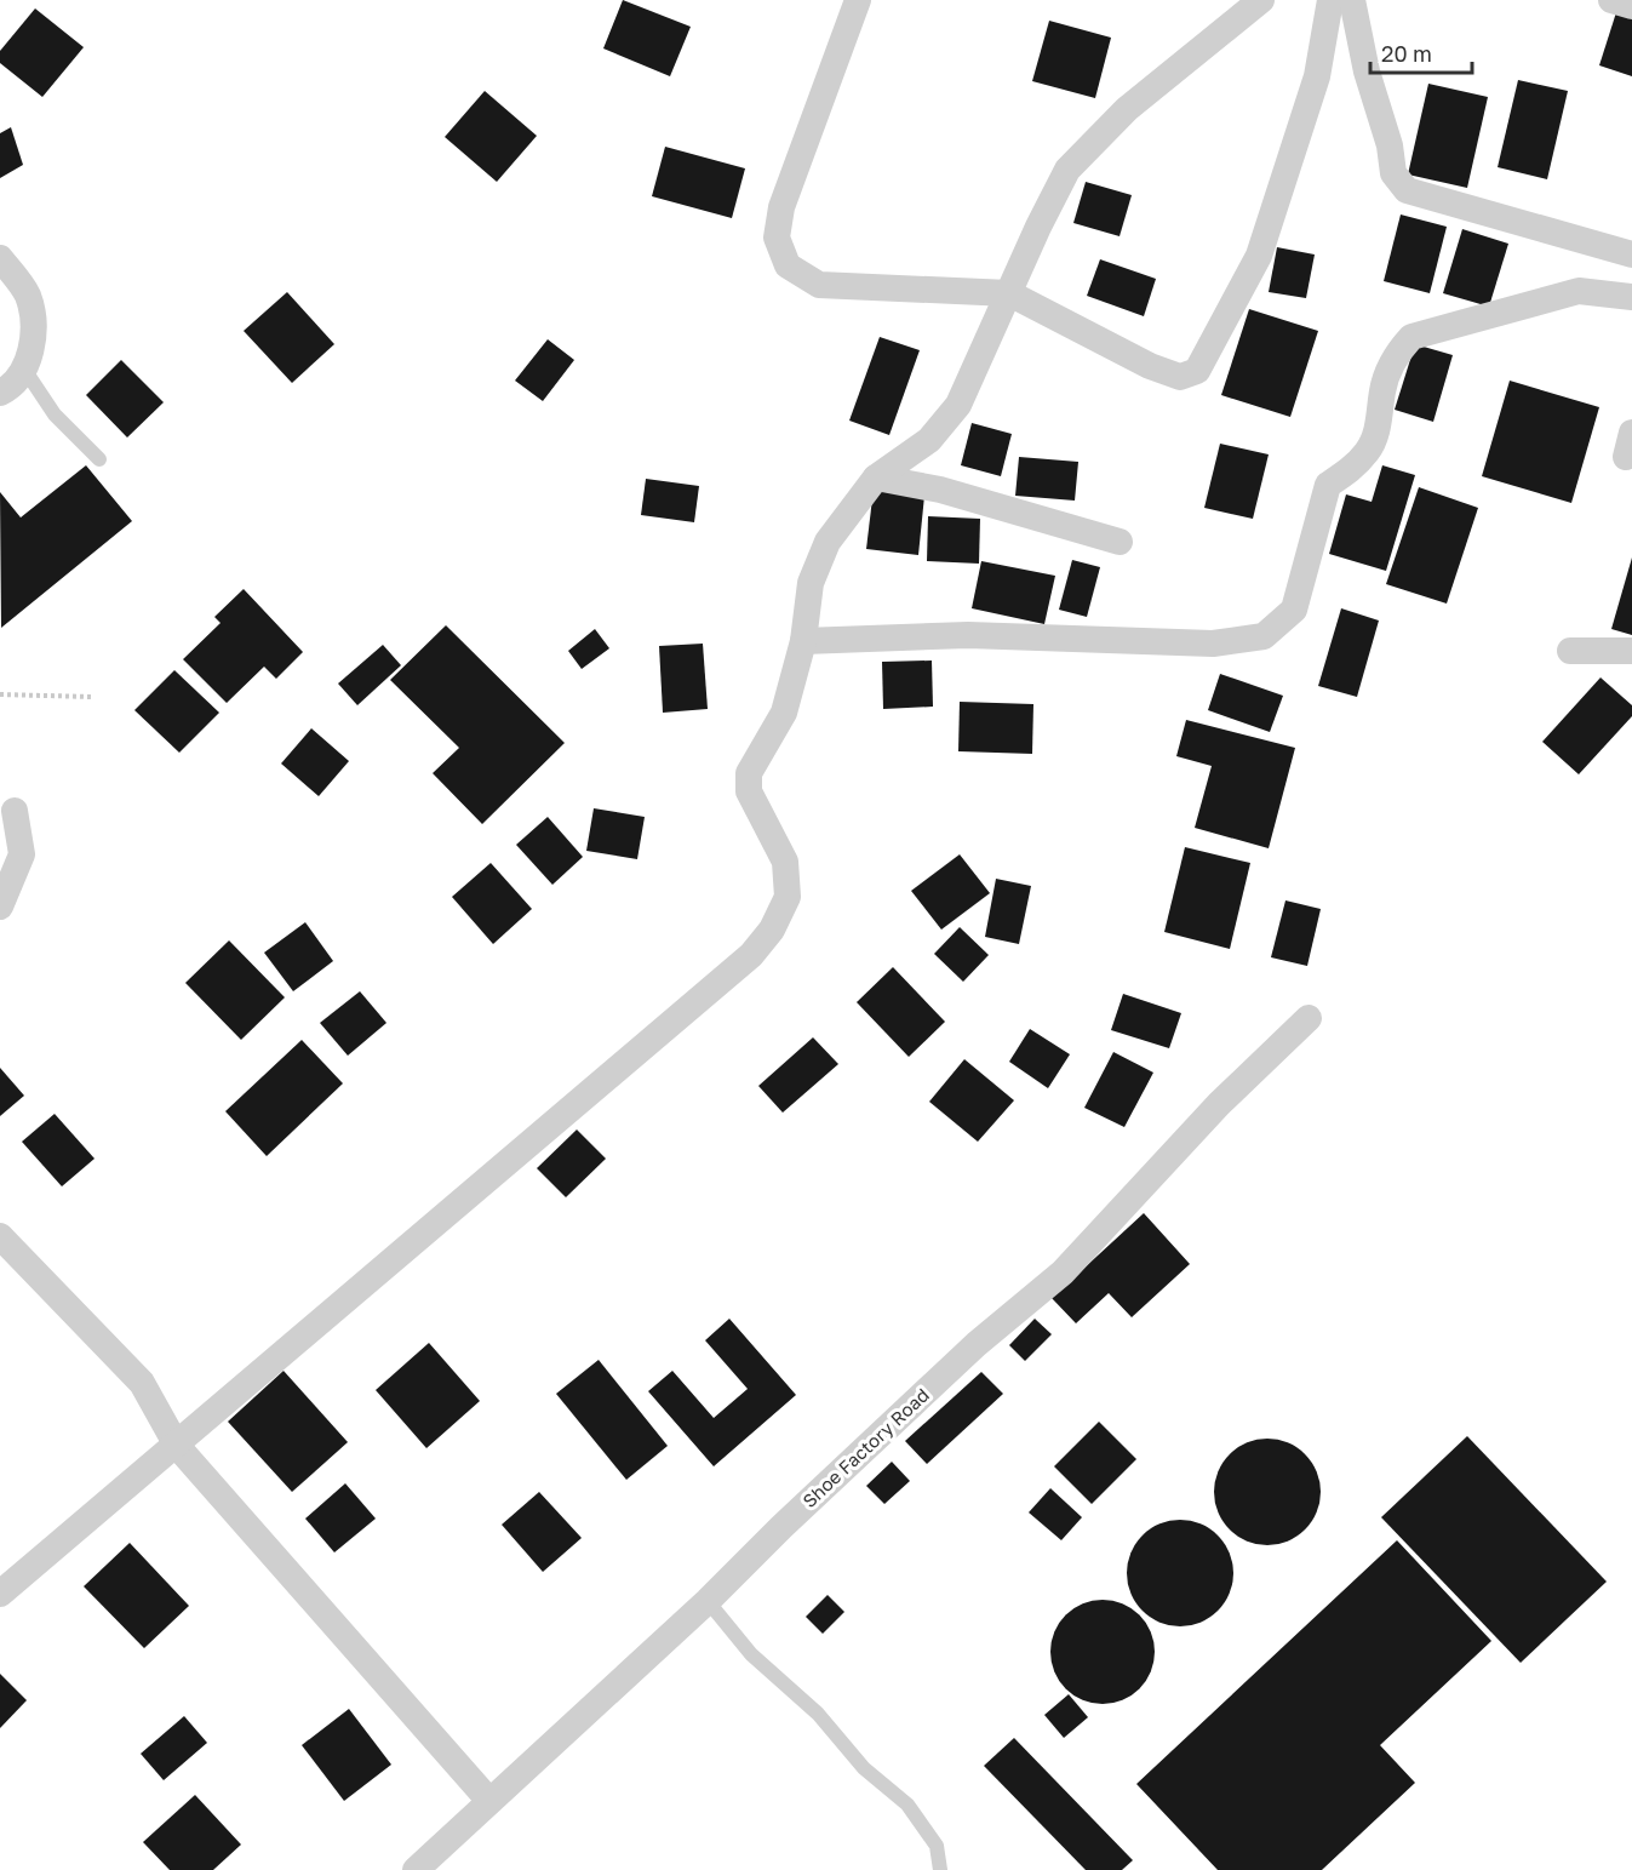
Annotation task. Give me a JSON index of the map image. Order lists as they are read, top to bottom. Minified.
{"streets":{"street":["Shoe Factory Road"]},"scale_bar":"20 m"}
